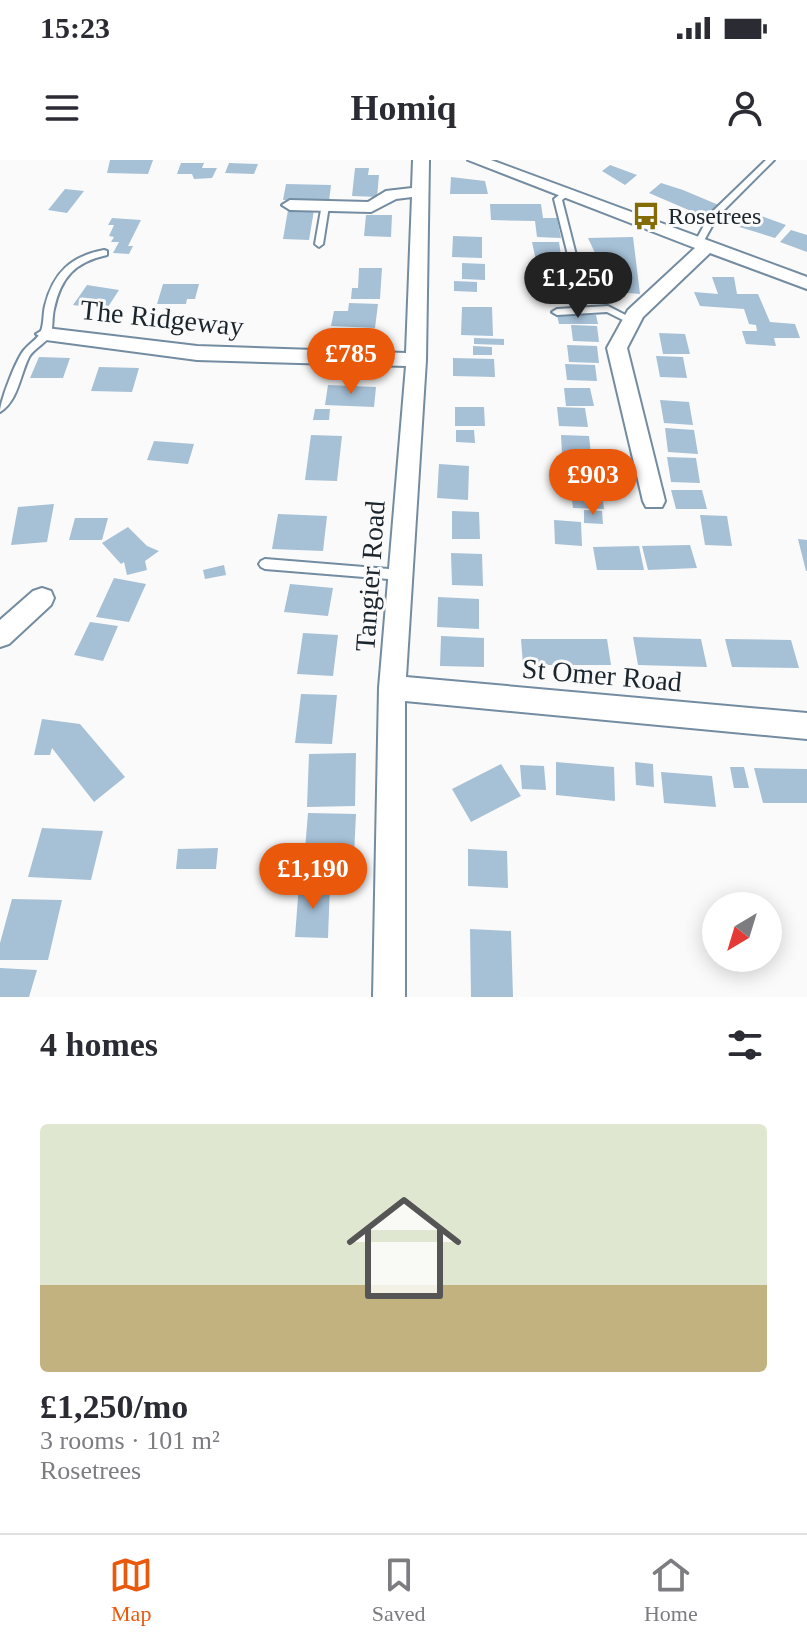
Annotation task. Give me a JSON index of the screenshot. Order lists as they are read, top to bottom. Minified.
{"streets":{"street":["The Ridgeway","Tangier Road","St Omer Road"]},"crossings":[["The Ridgeway","Tangier Road"],["Tangier Road","St Omer Road"]],"places":{"bus stop":["Rosetrees"]},"north":"bottom left","page":{"status":"15:23","header":"Homiq","price":["£1,250","£785","£903","£1,190"],"heading":"4 homes","list":[{"name":"£1,250/mo","note":"3 rooms · 101 m² · Rosetrees"}],"tabs":["Map","Saved","Home"]}}
